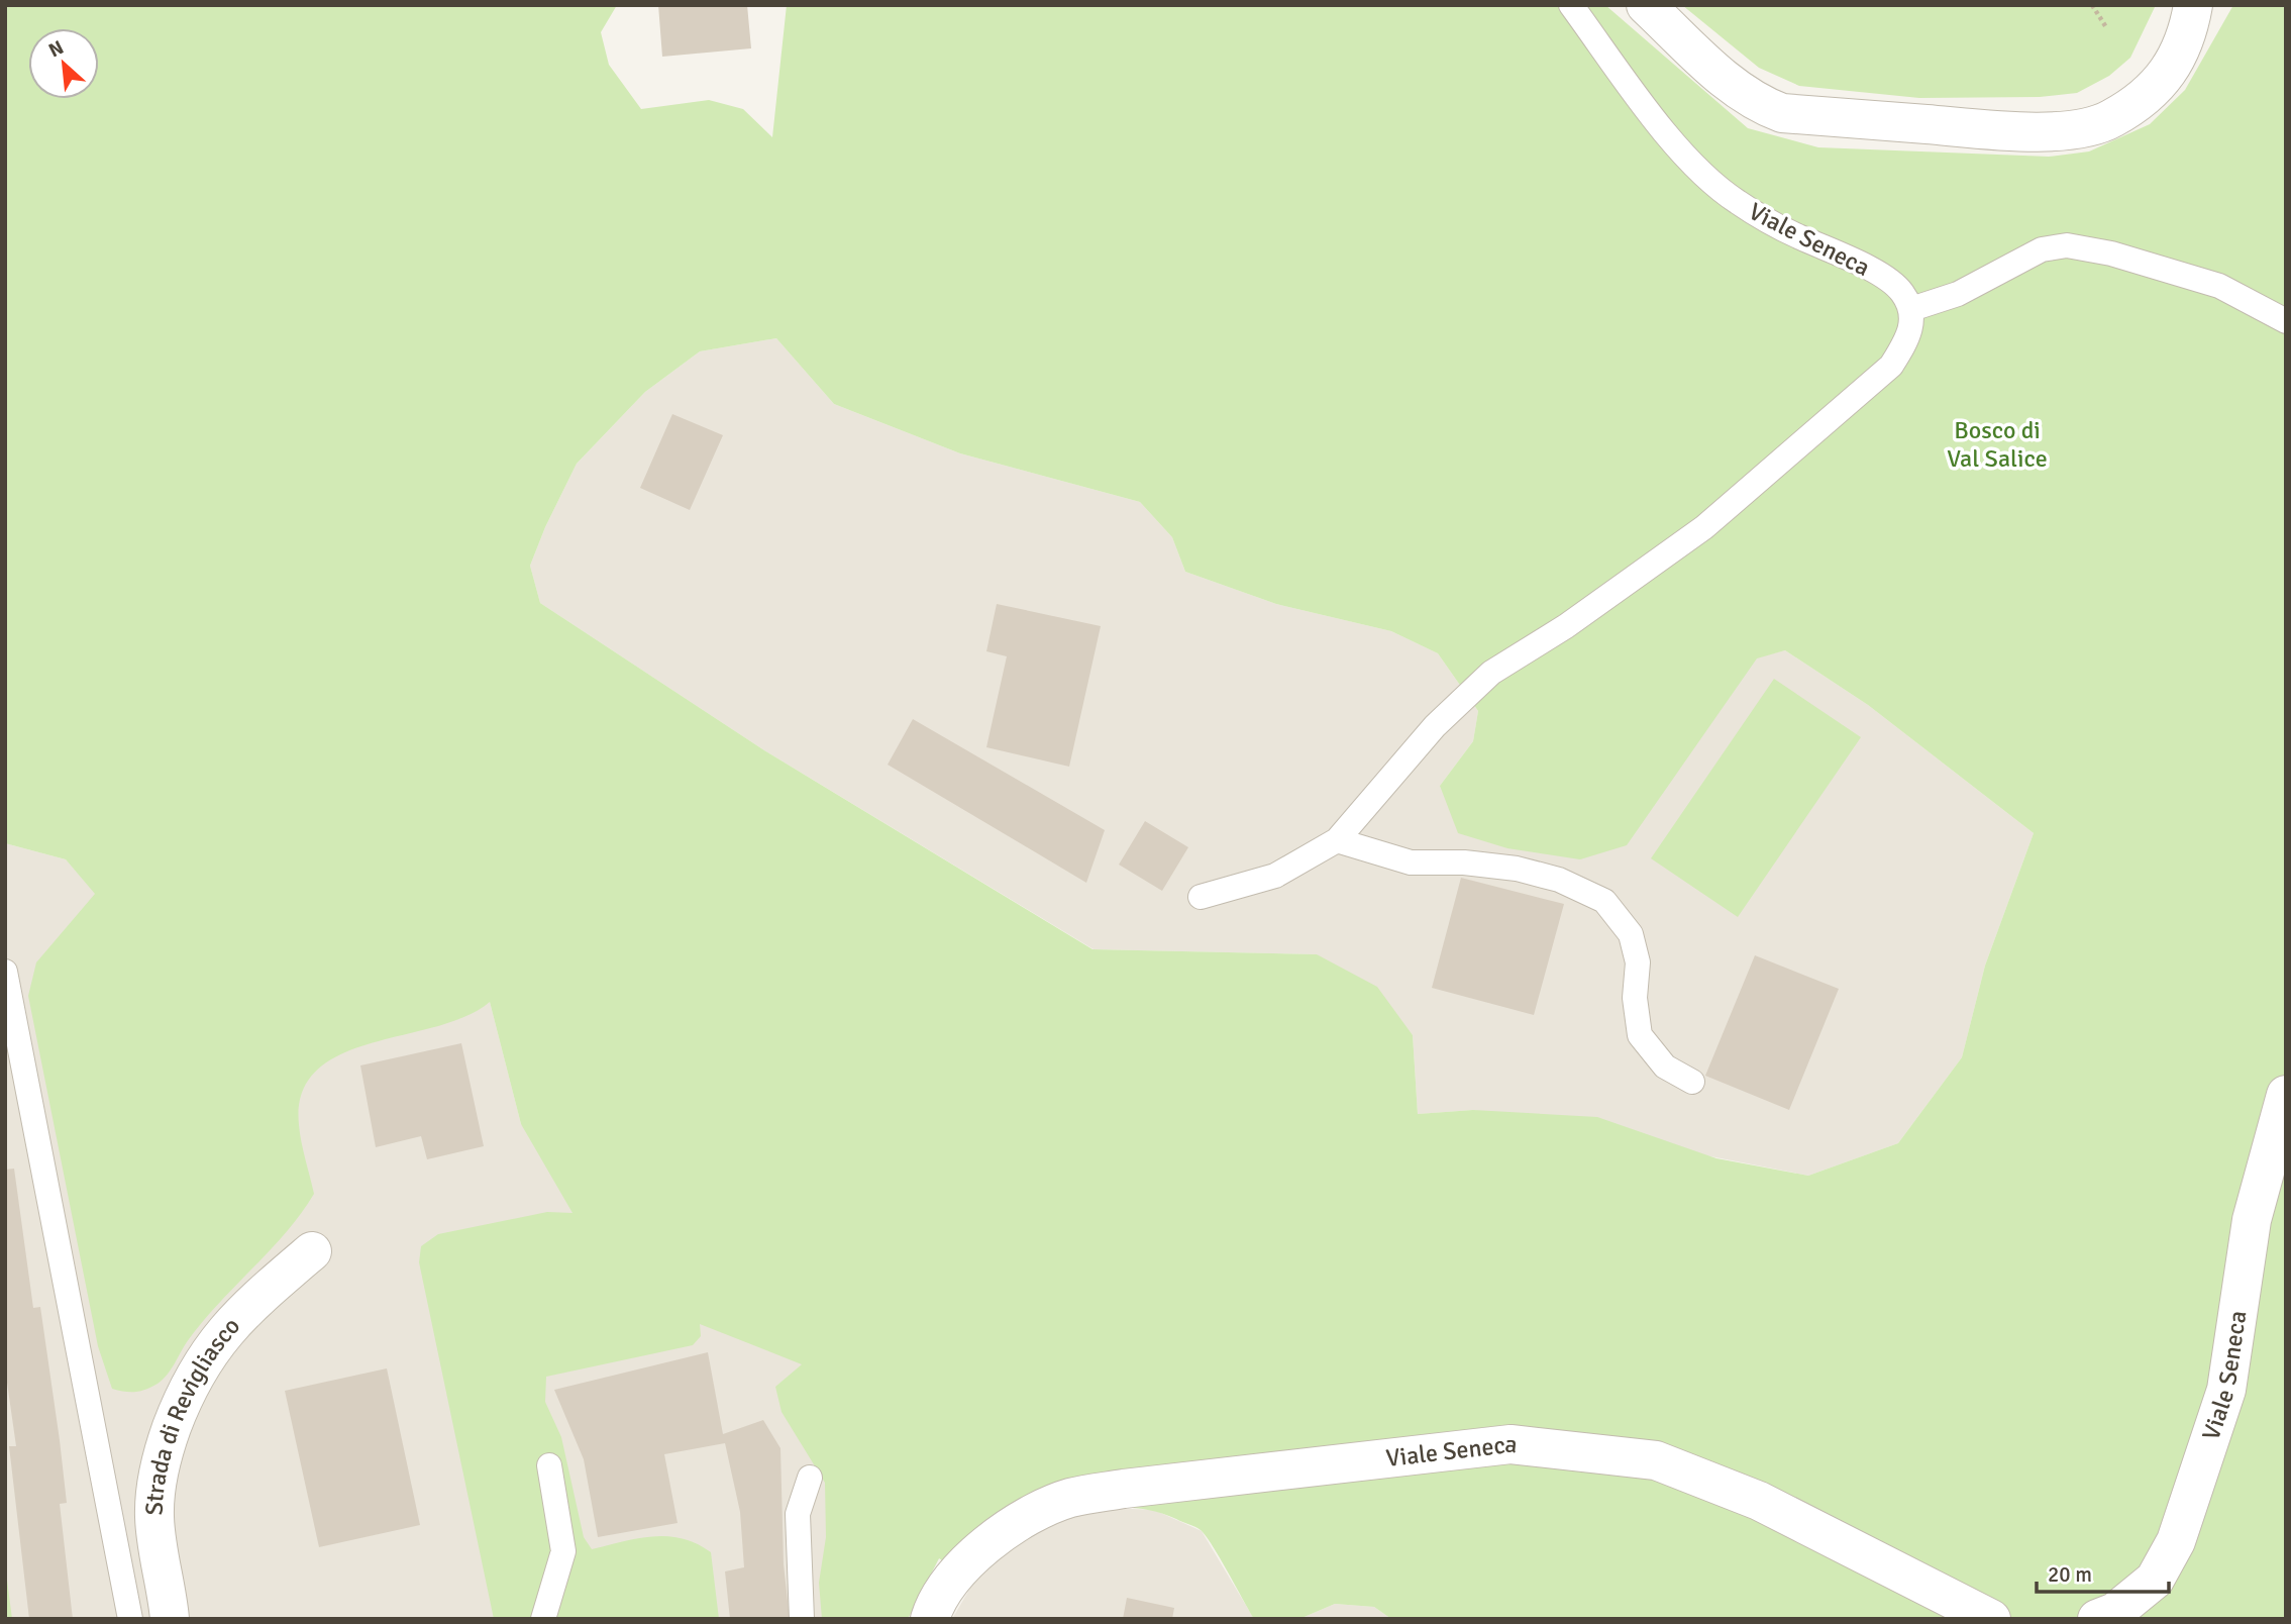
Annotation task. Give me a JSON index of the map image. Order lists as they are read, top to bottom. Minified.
{"streets":{"street":["Viale Seneca","Strada di Revigliasco"]},"parks":["Bosco di Val Salice"],"scale_bar":"20 m","north":"top left"}
